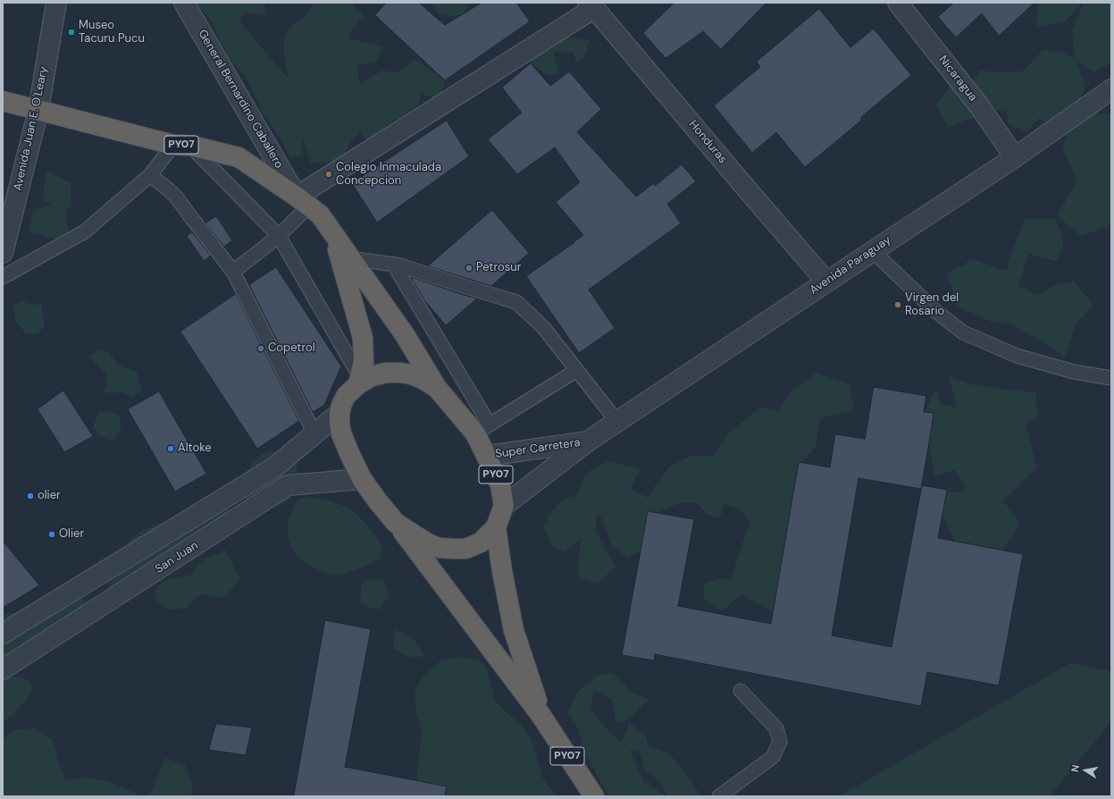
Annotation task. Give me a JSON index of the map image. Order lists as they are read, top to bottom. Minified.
{"streets":{"highway":["PY07"],"street":["Nicaragua","General Bernardino Caballero","Avenida Juan E. O'Leary","Honduras","Avenida Paraguay","Super Carretera","San Juan"]},"crossings":[["Nicaragua","Avenida Paraguay"],["General Bernardino Caballero","PY07"],["Avenida Juan E. O'Leary","PY07"],["Honduras","Avenida Paraguay"],["PY07","Avenida Paraguay"],["PY07","Super Carretera"],["PY07","San Juan"],["Avenida Paraguay","Super Carretera"]],"places":["Museo Tacuru Pucu","Colegio Inmaculada Concepcion","Petrosur","Virgen del Rosario","Copetrol","Altoke","olier","Olier"],"north":"left"}
